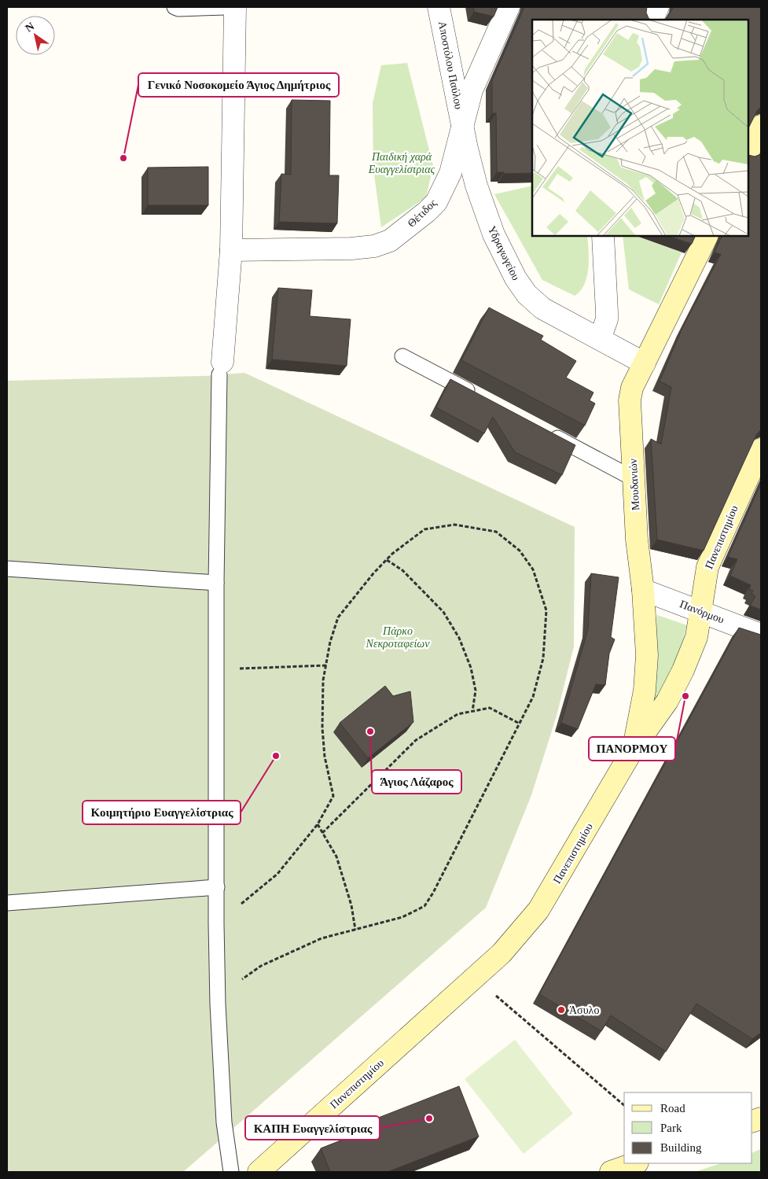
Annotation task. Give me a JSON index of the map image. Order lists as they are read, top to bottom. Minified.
{"streets":{"street":["Αποστόλου Παύλου","Θέτιδος","Υδραγωγείου","Μουδανιών","Πανεπιστημίου","Πανόρμου"]},"crossings":[["Αποστόλου Παύλου","Θέτιδος"],["Αποστόλου Παύλου","Υδραγωγείου"],["Θέτιδος","Υδραγωγείου"],["Υδραγωγείου","Μουδανιών"],["Μουδανιών","Πανεπιστημίου"],["Μουδανιών","Πανόρμου"],["Πανεπιστημίου","Πανόρμου"]],"parks":["Παιδική χαρά Ευαγγελίστριας","Πάρκο Νεκροταφείων"],"places":["Γενικό Νοσοκομείο Άγιος Δημήτριος","ΠΑΝΟΡΜΟΥ","Άγιος Λάζαρος","Κοιμητήριο Ευαγγελίστριας","Άσυλο","ΚΑΠΗ Ευαγγελίστριας"],"legend":["Road","Park","Building"],"north":"top left"}
